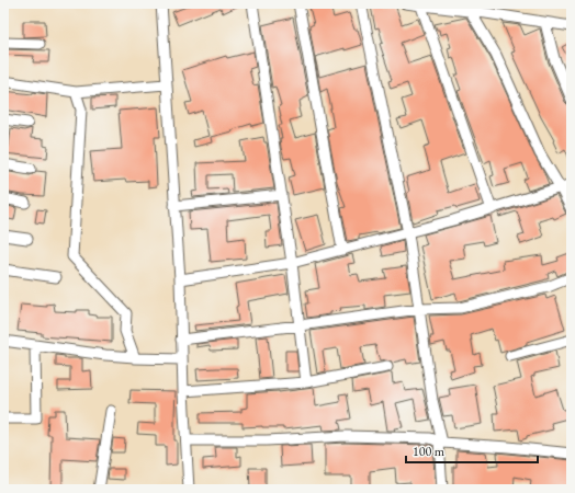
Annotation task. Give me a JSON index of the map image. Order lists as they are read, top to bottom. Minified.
{"scale_bar":"100 m"}
